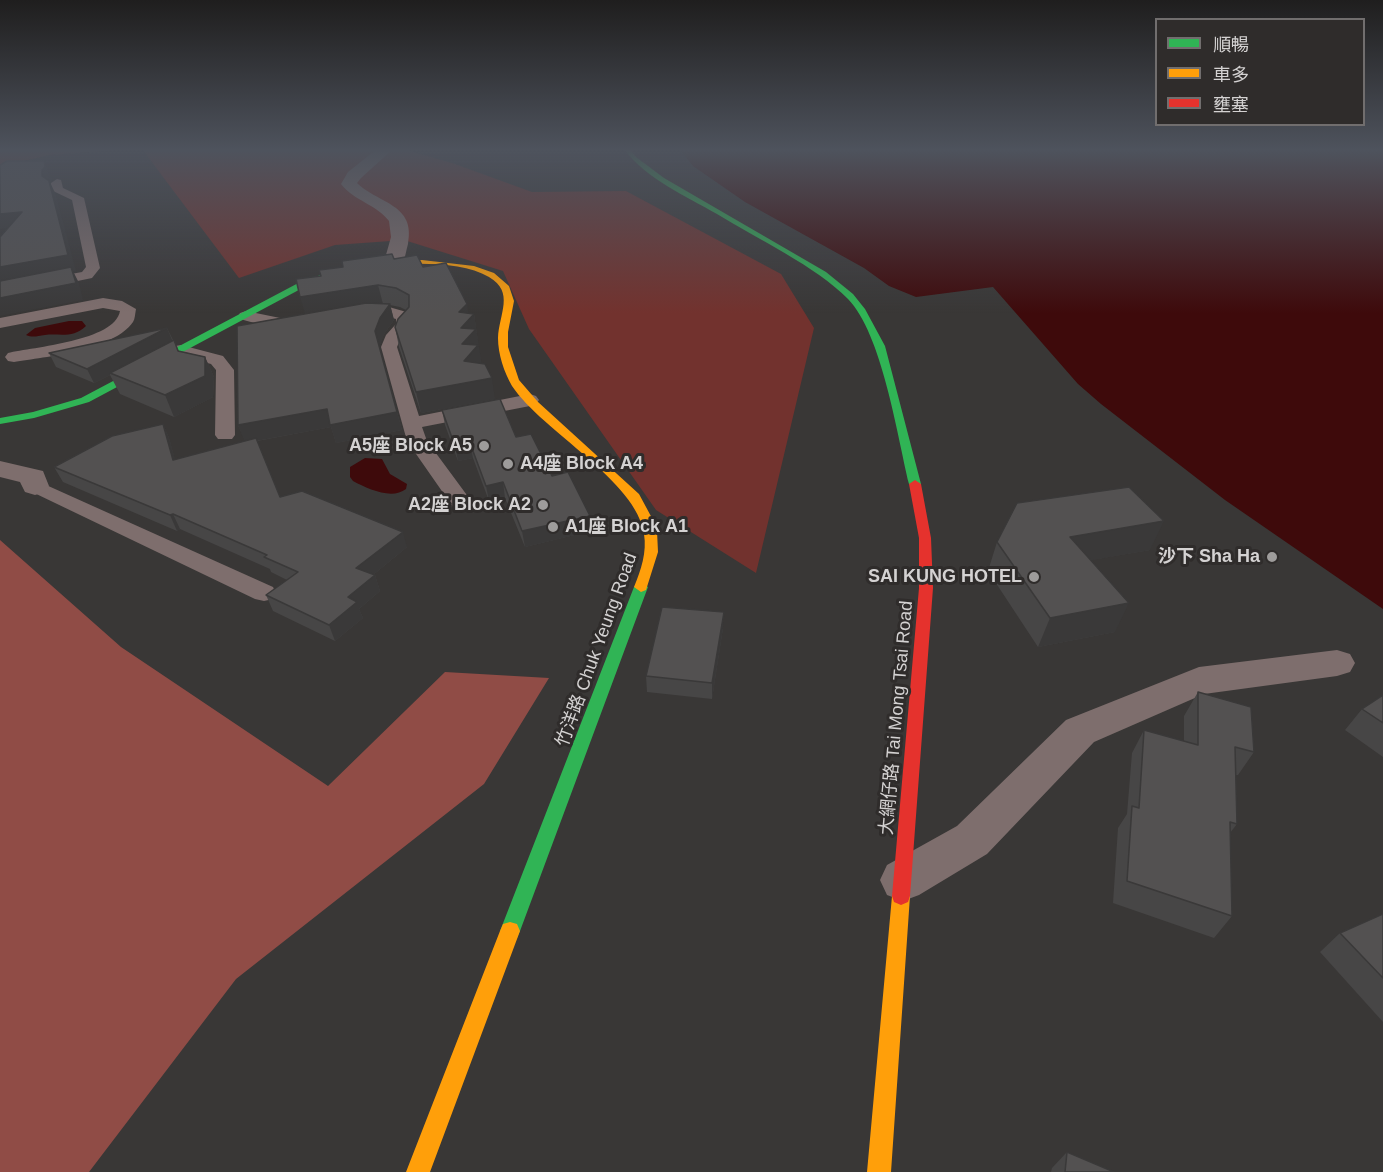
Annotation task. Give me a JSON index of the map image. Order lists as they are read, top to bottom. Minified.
{"streets":{"street":["竹洋路 Chuk Yeung Road","大網仔路 Tai Mong Tsai Road"]},"places":["A5座 Block A5","A4座 Block A4","A2座 Block A2","A1座 Block A1","沙下 Sha Ha","SAI KUNG HOTEL"],"legend":["順暢","車多","壅塞"]}
